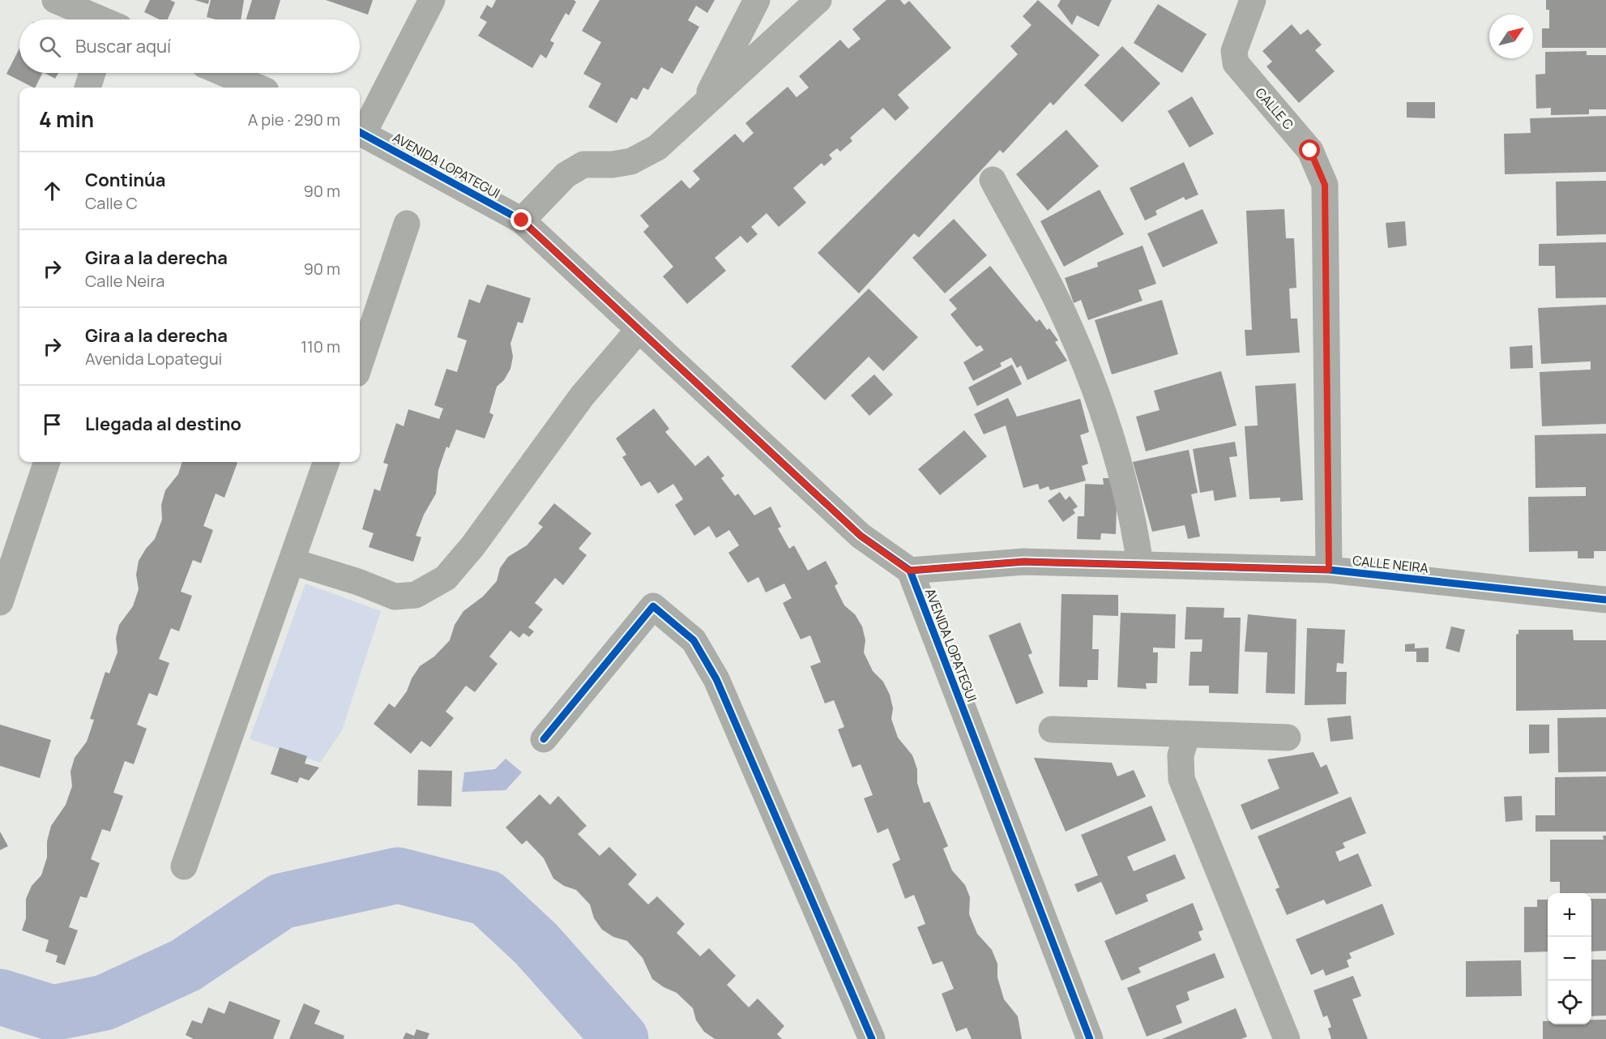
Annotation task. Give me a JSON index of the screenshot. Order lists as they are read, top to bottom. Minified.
{"streets":{"street":["CALLE C","AVENIDA LOPATEGUI","CALLE NEIRA"]},"crossings":[["CALLE C","CALLE NEIRA"],["AVENIDA LOPATEGUI","CALLE NEIRA"]],"north":"top right","page":{"search":"Buscar aquí","heading":["4 min","A pie · 290 m"],"list":[["Continúa","Calle C","90 m"],["Gira a la derecha","Calle Neira","90 m"],["Gira a la derecha","Avenida Lopategui","110 m"],"Llegada al destino"],"map_buttons":["+","−"]}}
